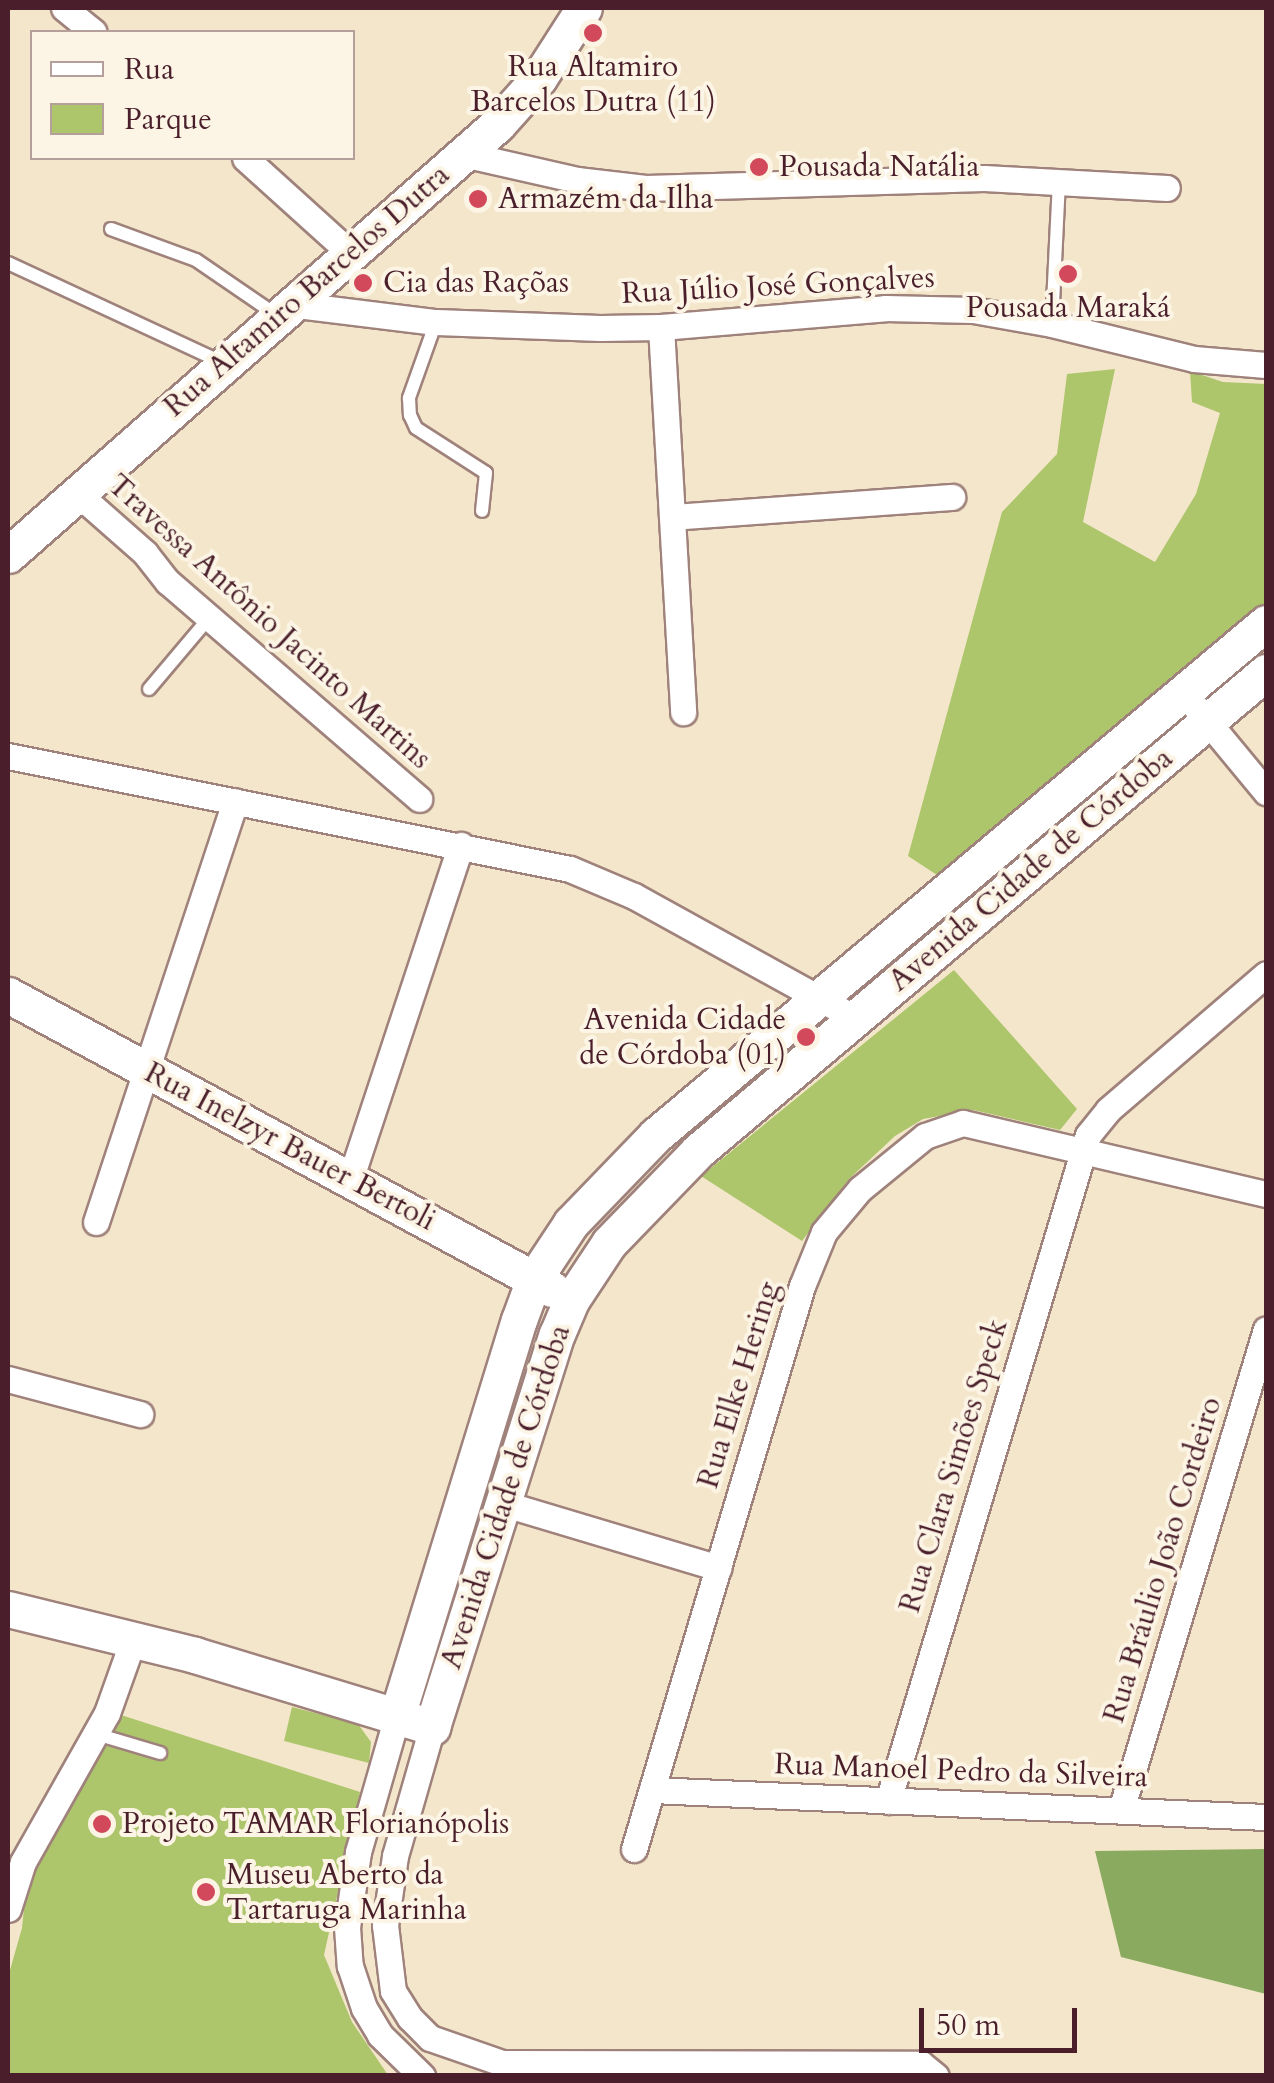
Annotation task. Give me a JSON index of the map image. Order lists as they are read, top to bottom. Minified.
{"streets":{"street":["Rua Júlio José Gonçalves","Rua Altamiro Barcelos Dutra","Travessa Antônio Jacinto Martins","Avenida Cidade de Córdoba","Rua Inelzyr Bauer Bertoli","Rua Elke Hering","Rua Clara Simões Speck","Rua Bráulio João Cordeiro","Rua Manoel Pedro da Silveira"]},"crossings":[["Rua Júlio José Gonçalves","Rua Altamiro Barcelos Dutra"],["Rua Altamiro Barcelos Dutra","Travessa Antônio Jacinto Martins"],["Avenida Cidade de Córdoba","Rua Inelzyr Bauer Bertoli"],["Rua Elke Hering","Rua Clara Simões Speck"],["Rua Elke Hering","Rua Manoel Pedro da Silveira"],["Rua Clara Simões Speck","Rua Manoel Pedro da Silveira"],["Rua Bráulio João Cordeiro","Rua Manoel Pedro da Silveira"]],"places":["Rua Altamiro Barcelos Dutra (11)","Pousada Natália","Armazém da Ilha","Pousada Maraká","Cia das Raçõas","Avenida Cidade de Córdoba (01)","Projeto TAMAR Florianópolis","Museu Aberto da Tartaruga Marinha"],"legend":["Rua","Parque"],"scale_bar":"50 m"}
